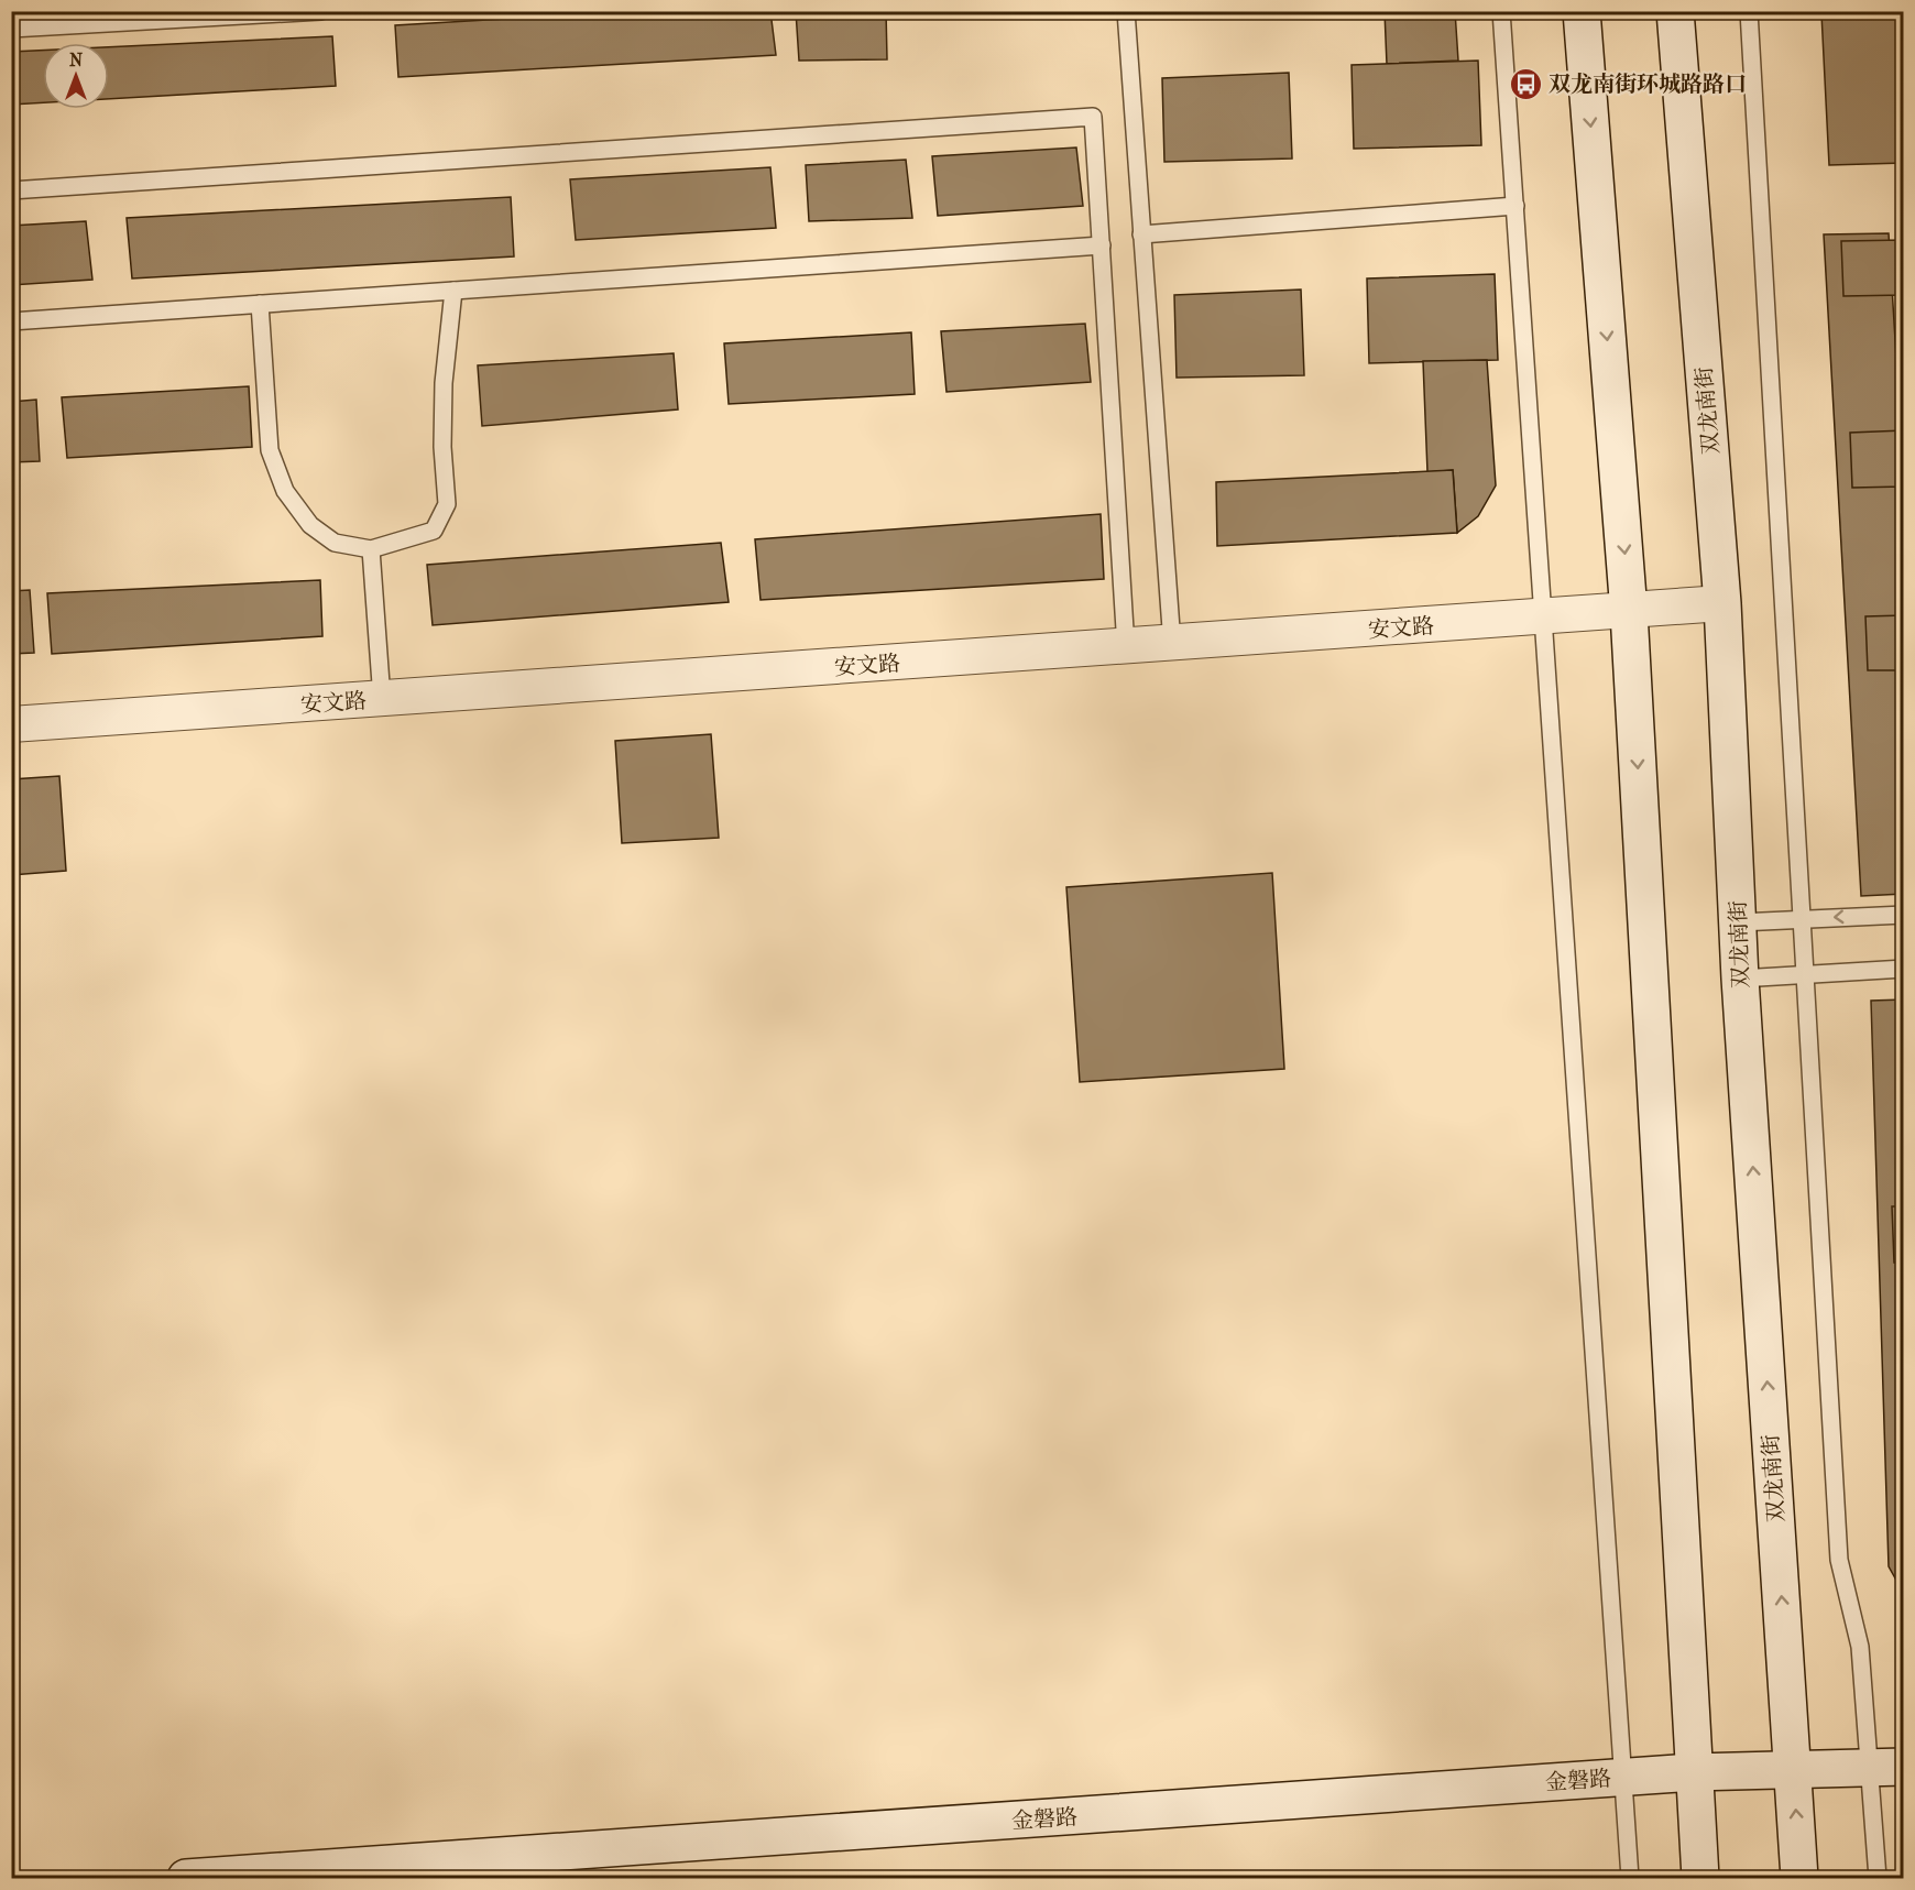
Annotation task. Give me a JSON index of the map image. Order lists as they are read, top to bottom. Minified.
{"streets":{"main road":["双龙南街","金磐路"],"street":["安文路"]},"crossings":[["双龙南街","安文路"],["双龙南街","金磐路"]],"places":{"bus stop":["双龙南街环城路路口"]},"north":"top"}
